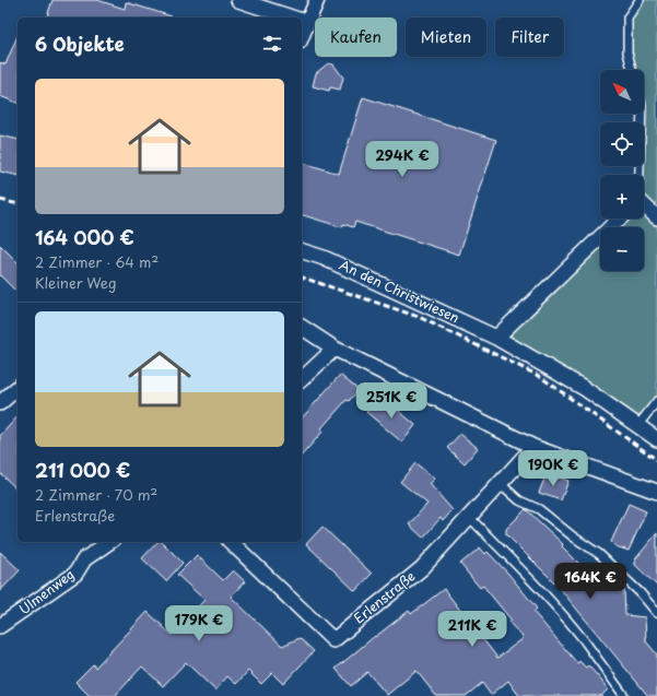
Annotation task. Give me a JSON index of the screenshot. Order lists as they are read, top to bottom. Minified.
{"streets":{"street":["An den Christwiesen","Ulmenweg","Erlenstraße"]},"north":"top left","page":{"chip":["Kaufen","Mieten","Filter"],"heading":"6 Objekte","map_buttons":["+","−"],"list":[{"name":"164 000 €","note":"2 Zimmer · 64 m² · Kleiner Weg"},{"name":"211 000 €","note":"2 Zimmer · 70 m² · Erlenstraße"}],"price":["294K €","251K €","190K €","164K €","179K €","211K €"]}}
